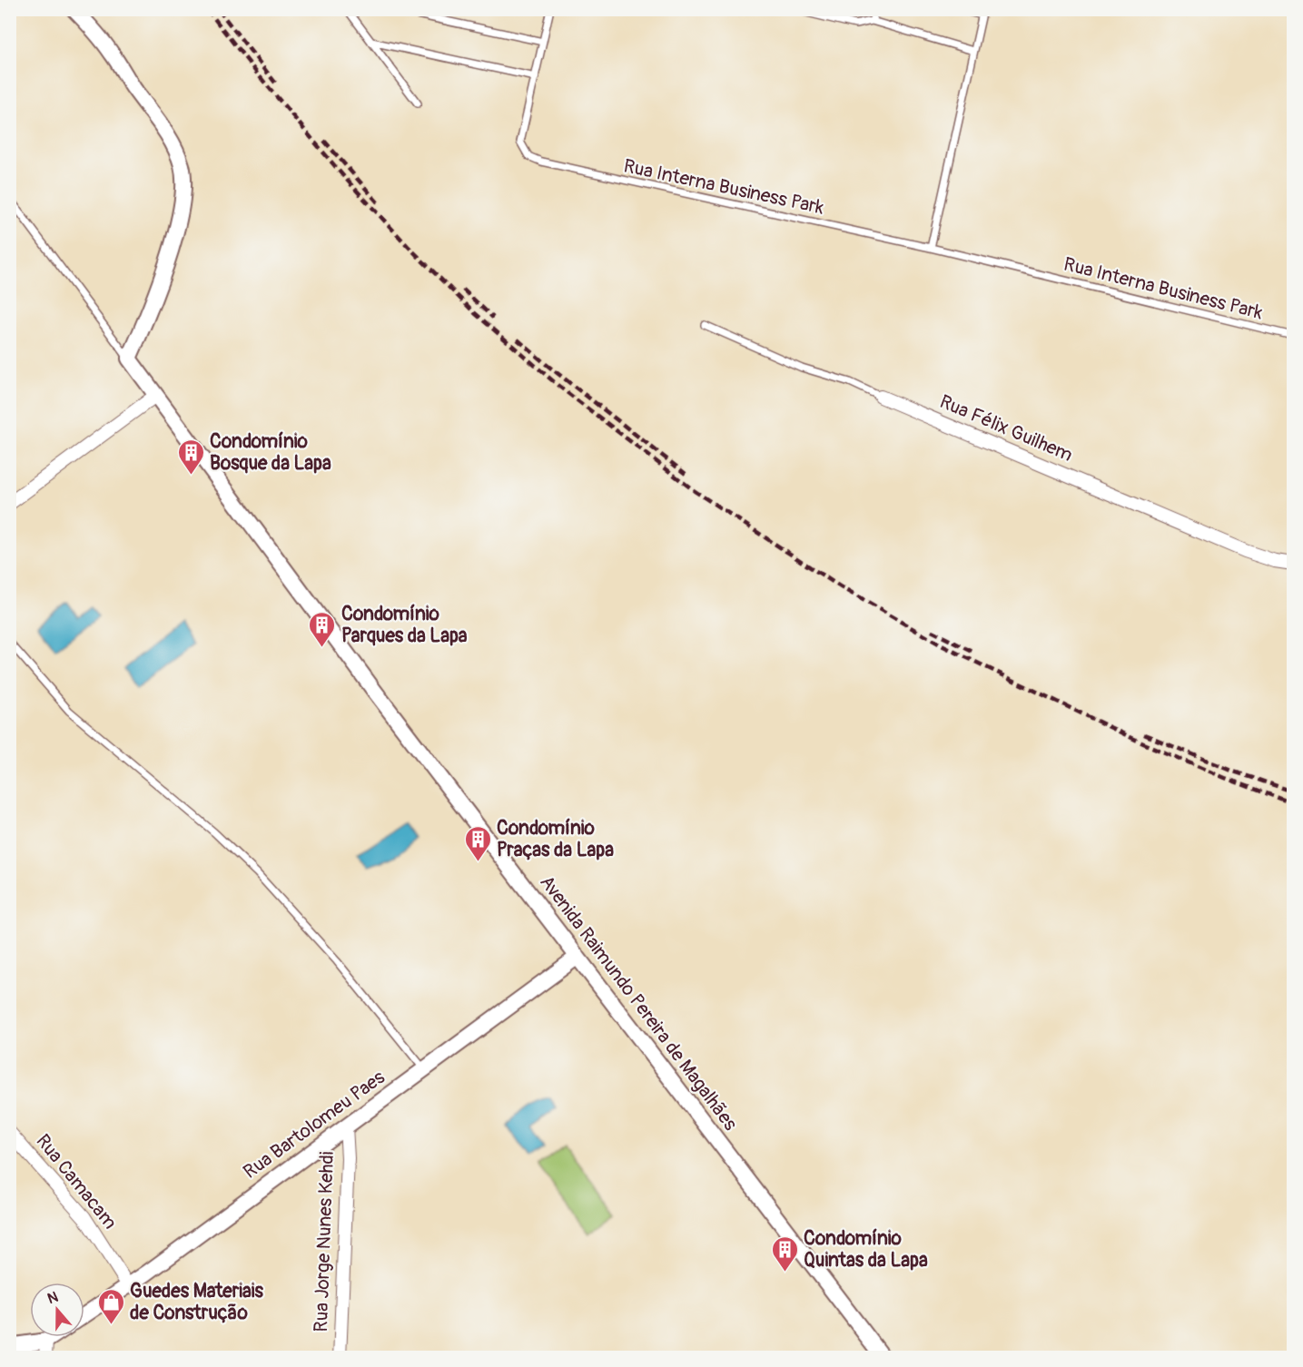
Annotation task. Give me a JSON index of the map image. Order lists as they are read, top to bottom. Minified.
{"streets":{"street":["Rua Félix Guilhem","Avenida Raimundo Pereira de Magalhães","Rua Bartolomeu Paes","Rua Camacam","Rua Jorge Nunes Kehdi"],"lane":["Rua Interna Business Park"]},"crossings":[["Avenida Raimundo Pereira de Magalhães","Rua Bartolomeu Paes"],["Rua Bartolomeu Paes","Rua Camacam"],["Rua Bartolomeu Paes","Rua Jorge Nunes Kehdi"]],"places":{"building":["Condomínio Bosque da Lapa","Condomínio Parques da Lapa","Condomínio Praças da Lapa","Condomínio Quintas da Lapa"],"shop":["Guedes Materiais de Construção"]},"north":"top"}
